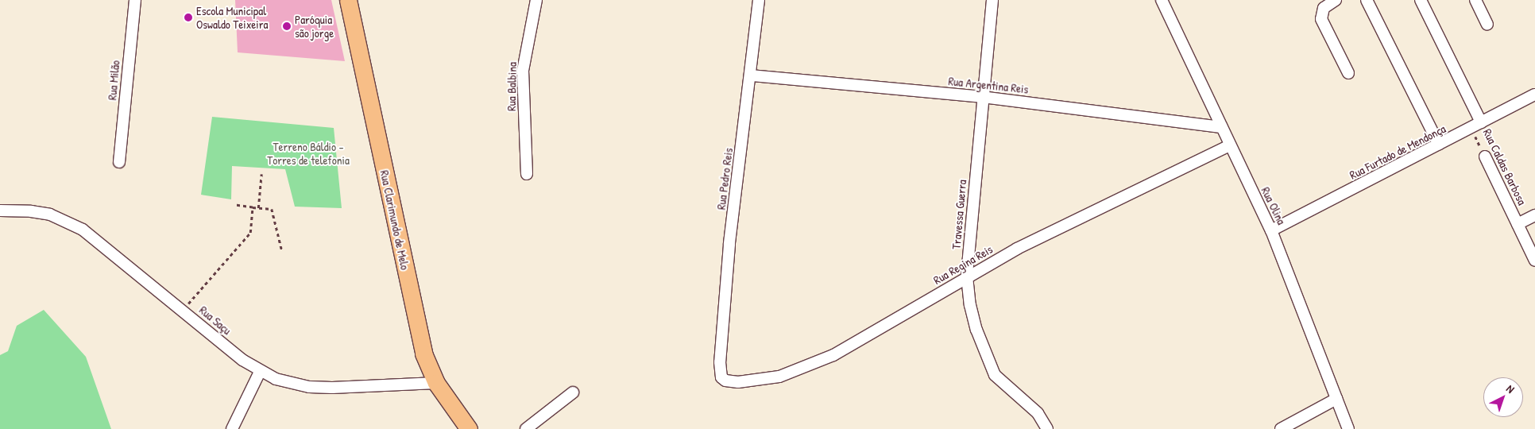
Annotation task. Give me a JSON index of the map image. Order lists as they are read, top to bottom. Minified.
{"streets":{"main road":["Rua Clarimundo de Melo"],"street":["Rua Milão","Rua Argentina Reis","Rua Balbina","Rua Furtado de Mendonça","Rua Caldas Barbosa","Rua Pedro Reis","Rua Olina","Travessa Guerra","Rua Regina Reis","Rua Saçu"]},"crossings":[["Rua Argentina Reis","Rua Pedro Reis"],["Rua Argentina Reis","Rua Olina"],["Rua Argentina Reis","Travessa Guerra"],["Rua Furtado de Mendonça","Rua Caldas Barbosa"],["Rua Furtado de Mendonça","Rua Olina"],["Rua Pedro Reis","Rua Regina Reis"],["Rua Olina","Rua Regina Reis"],["Travessa Guerra","Rua Regina Reis"],["Rua Clarimundo de Melo","Rua Saçu"]],"parks":["Terreno Báldio - Torres de telefonia"],"places":["Escola Municipal Oswaldo Teixeira","Paróquia são jorge"],"north":"top right"}
